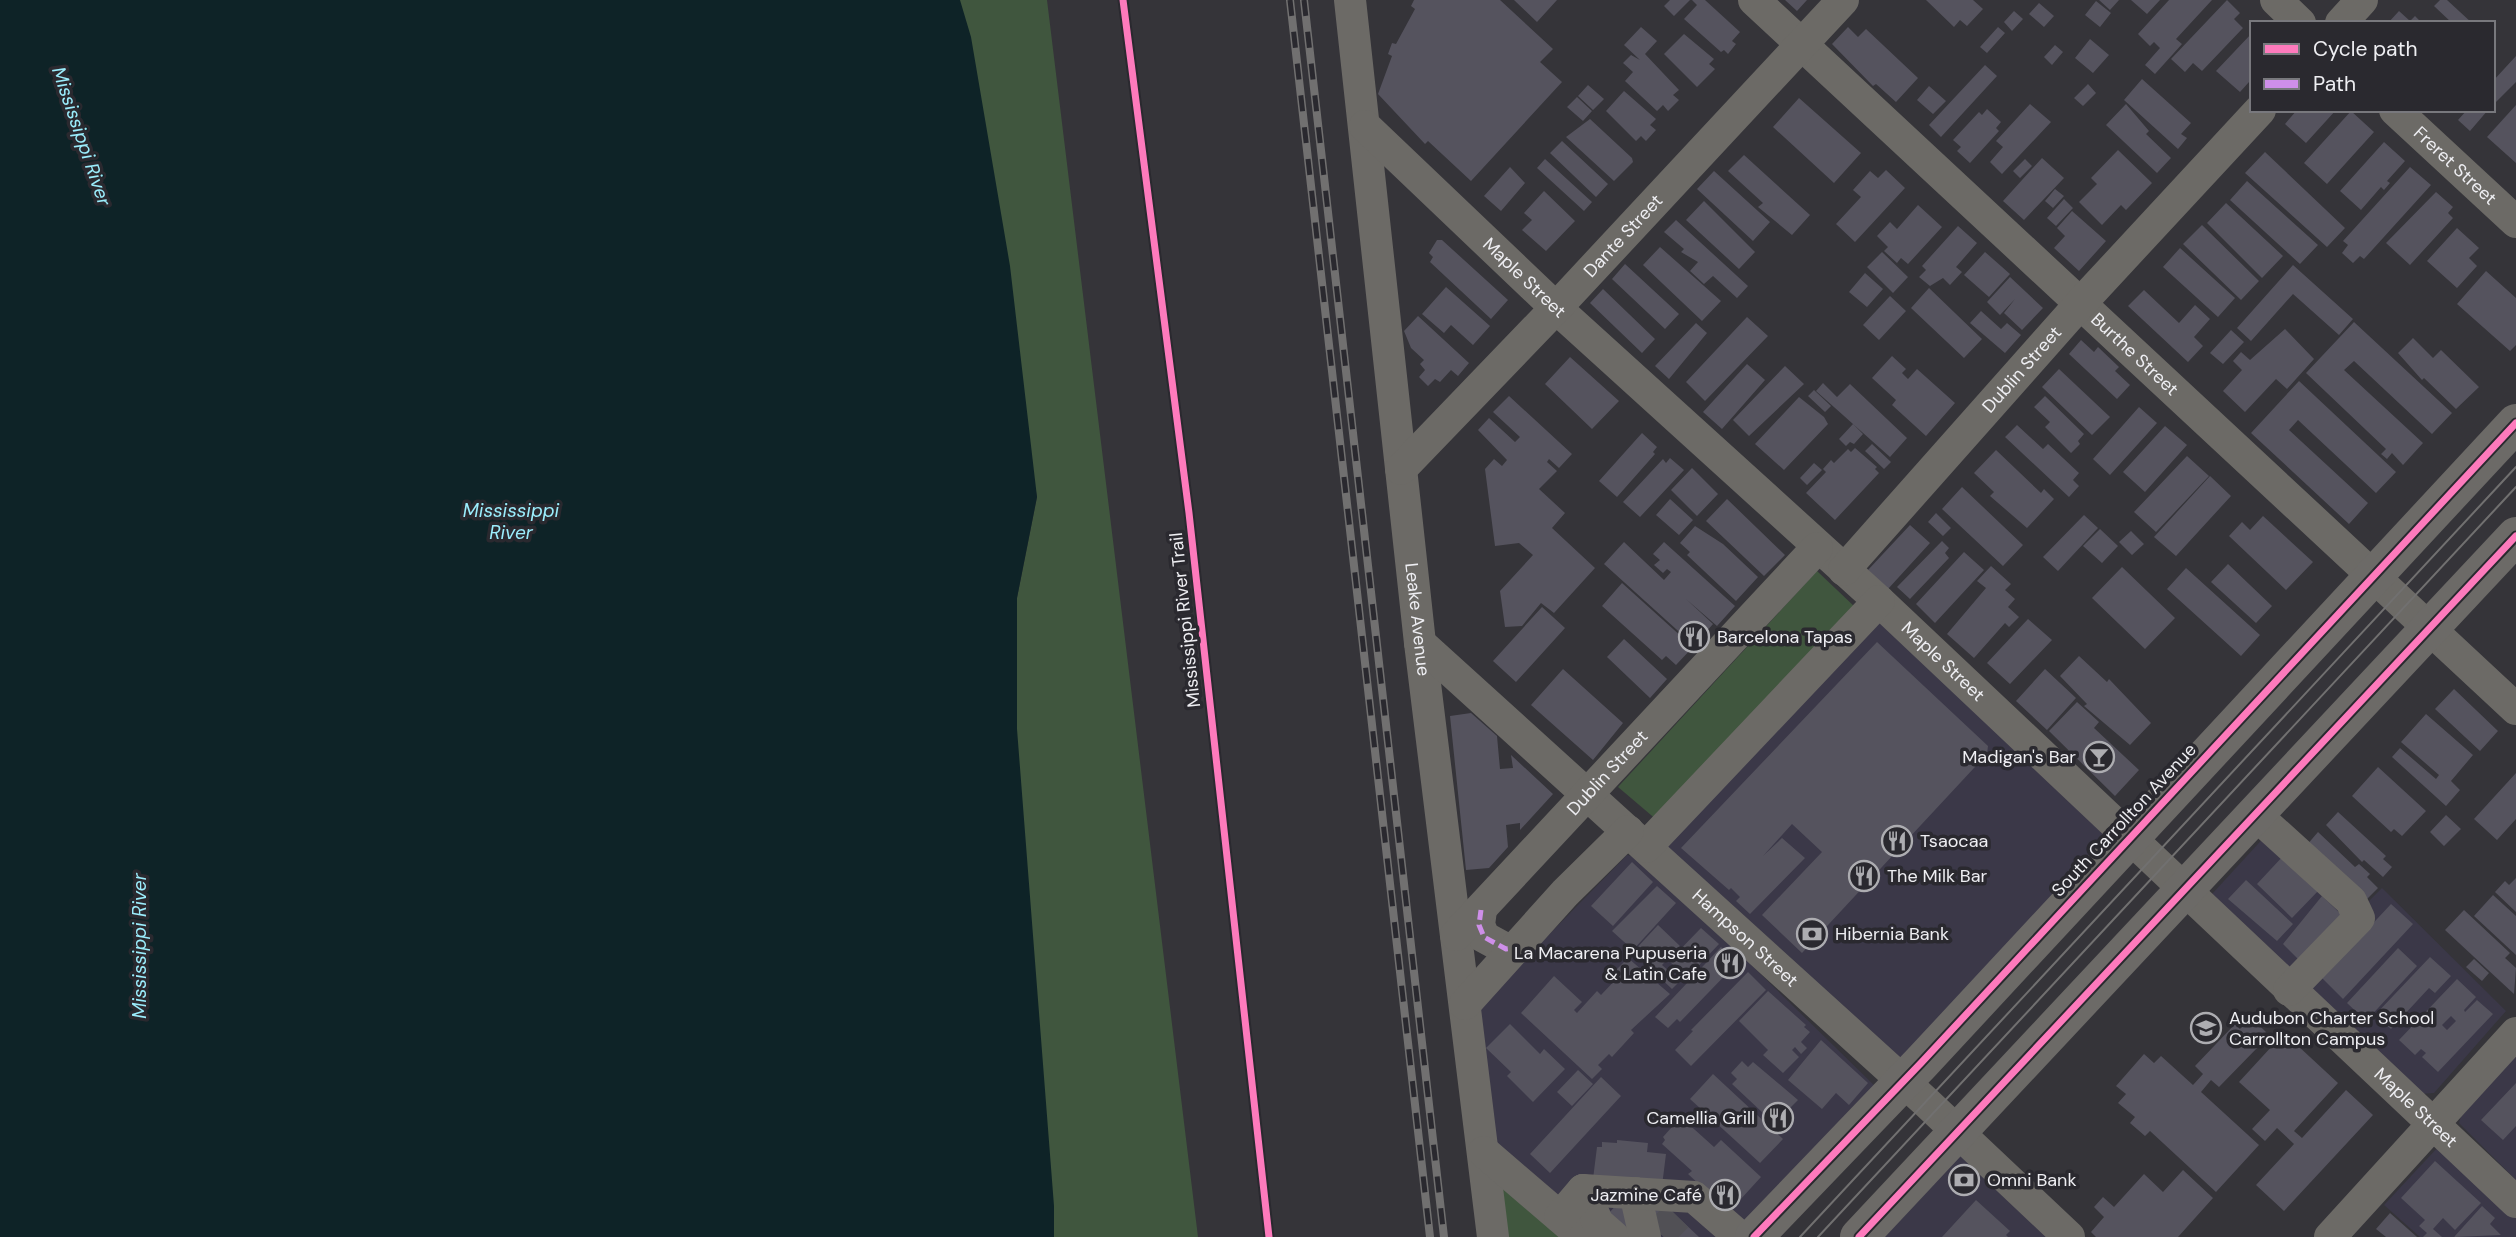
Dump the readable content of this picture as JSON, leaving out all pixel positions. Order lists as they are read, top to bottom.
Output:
{
  "streets": {
    "main road": ["South Carrollton Avenue"],
    "street": [
      "Freret Street",
      "Dante Street",
      "Maple Street",
      "Burthe Street",
      "Dublin Street",
      "Leake Avenue",
      "Hampson Street"
    ],
    "cycle path": ["Mississippi River Trail"]
  },
  "crossings": [
    ["Dante Street", "Maple Street"],
    ["Dante Street", "Burthe Street"],
    ["Dante Street", "Leake Avenue"],
    ["Maple Street", "Dublin Street"],
    ["Maple Street", "Leake Avenue"],
    ["Maple Street", "South Carrollton Avenue"],
    ["Burthe Street", "Dublin Street"],
    ["Burthe Street", "South Carrollton Avenue"],
    ["Dublin Street", "Leake Avenue"],
    ["Dublin Street", "Hampson Street"],
    ["Leake Avenue", "Hampson Street"],
    ["South Carrollton Avenue", "Hampson Street"]
  ],
  "water": ["Mississippi River"],
  "places": {
    "restaurant": [
      "Barcelona Tapas",
      "Tsaocaa",
      "The Milk Bar",
      "La Macarena Pupuseria & Latin Cafe",
      "Camellia Grill",
      "Jazmine Café"
    ],
    "bar": ["Madigan's Bar"],
    "bank": ["Hibernia Bank", "Omni Bank"],
    "school or university": ["Audubon Charter School Carrollton Campus"]
  },
  "legend": ["Cycle path", "Path"]
}
